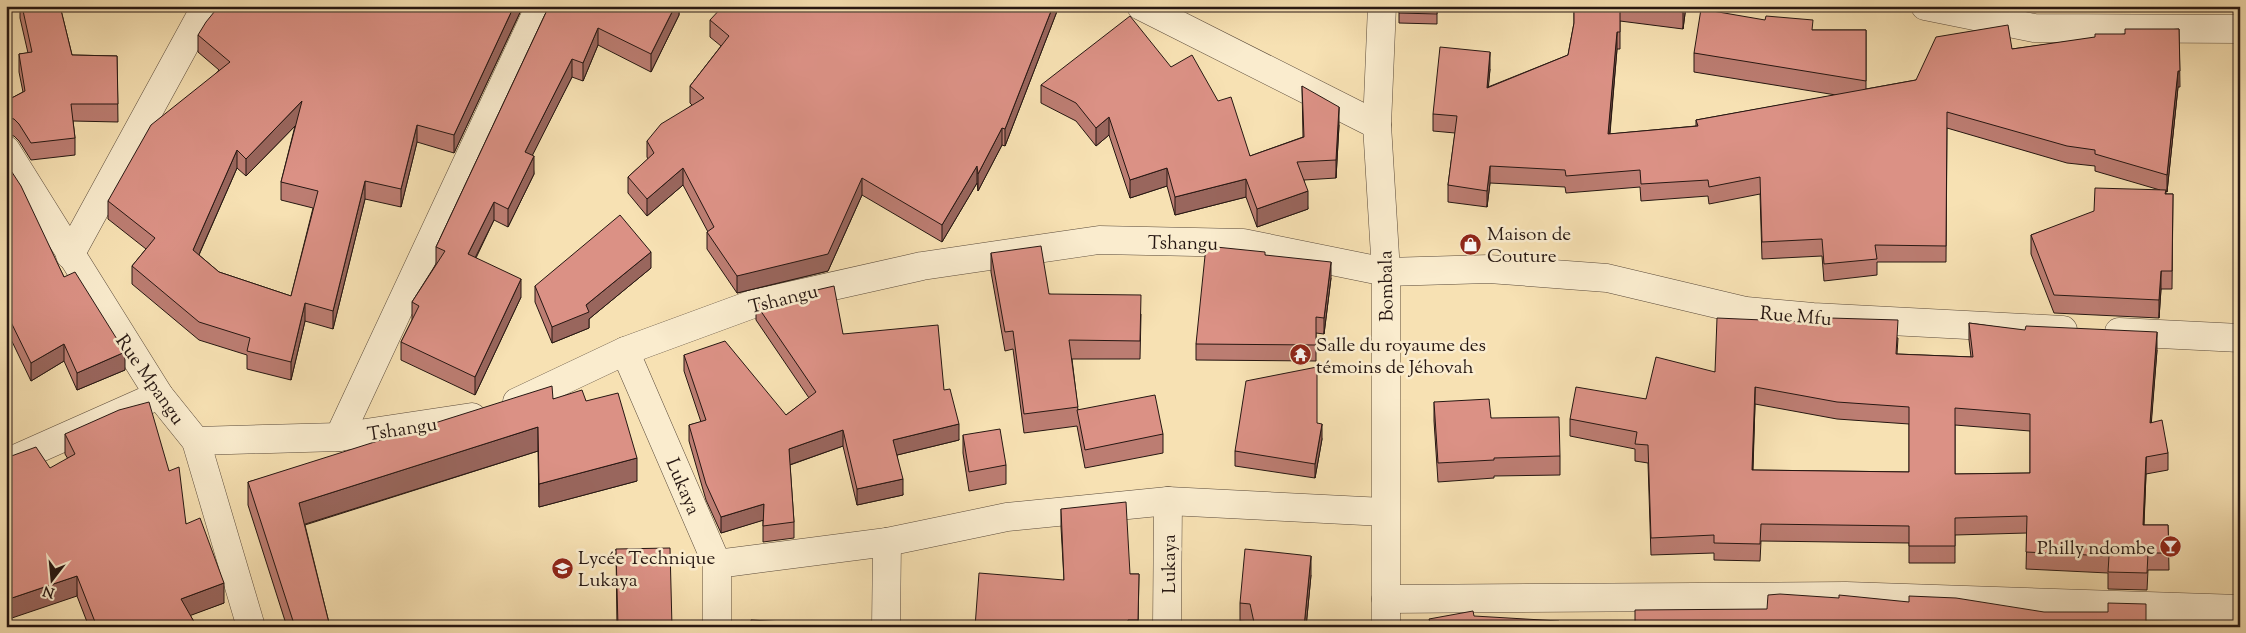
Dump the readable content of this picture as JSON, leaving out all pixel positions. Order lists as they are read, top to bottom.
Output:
{
  "streets": {
    "street": [
      "Tshangu",
      "Bombala",
      "Rue Mfu",
      "Rue Mpangu",
      "Lukaya"
    ]
  },
  "crossings": [
    ["Tshangu", "Bombala"],
    ["Tshangu", "Rue Mfu"],
    ["Tshangu", "Rue Mpangu"],
    ["Tshangu", "Lukaya"],
    ["Bombala", "Rue Mfu"]
  ],
  "places": {
    "shop": ["Maison de Couture"],
    "temple": ["Salle du royaume des témoins de Jéhovah"],
    "bar": ["Philly ndombe"],
    "school or university": ["Lycée Technique Lukaya"]
  },
  "north": "bottom"
}
